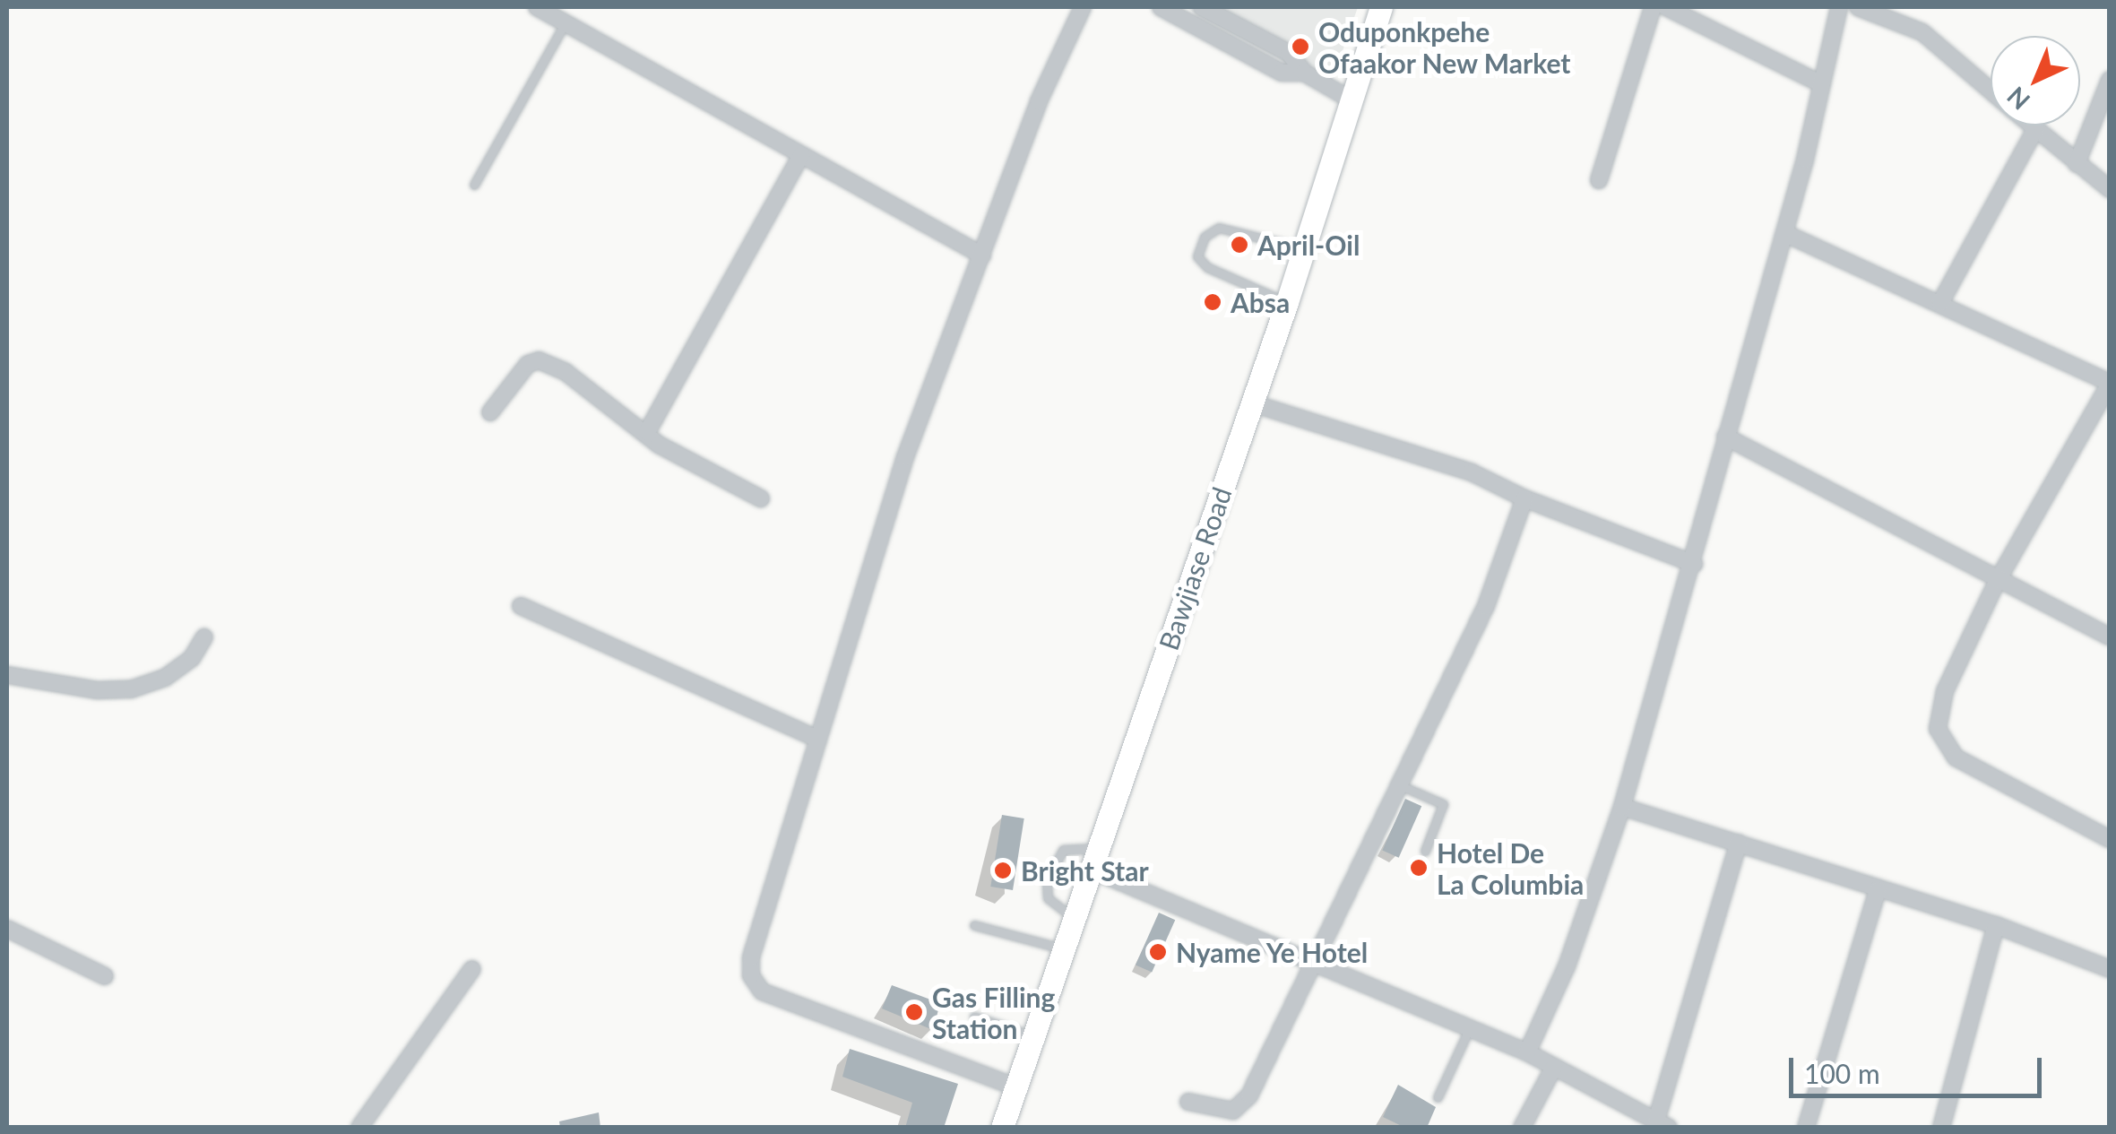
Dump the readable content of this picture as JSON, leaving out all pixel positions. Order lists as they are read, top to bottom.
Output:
{
  "streets": {
    "main road": ["Bawjiase Road"]
  },
  "places": [
    "Oduponkpehe Ofaakor New Market",
    "April-Oil",
    "Absa",
    "Hotel De La Columbia",
    "Bright Star",
    "Nyame Ye Hotel",
    "Gas Filling Station"
  ],
  "scale_bar": "100 m",
  "north": "bottom left"
}
